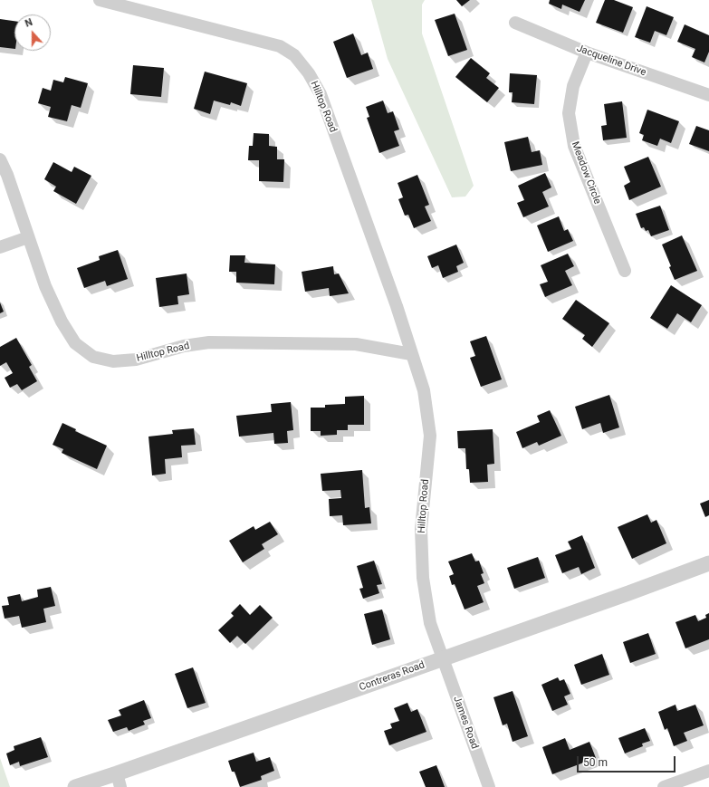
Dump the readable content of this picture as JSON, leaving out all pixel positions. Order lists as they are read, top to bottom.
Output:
{
  "streets": {
    "street": [
      "Jacqueline Drive",
      "Hilltop Road",
      "Meadow Circle",
      "Contreras Road",
      "James Road"
    ]
  },
  "crossings": [
    ["Jacqueline Drive", "Meadow Circle"],
    ["Hilltop Road", "Contreras Road"],
    ["Hilltop Road", "James Road"],
    ["Contreras Road", "James Road"]
  ],
  "scale_bar": "50 m",
  "north": "top"
}
